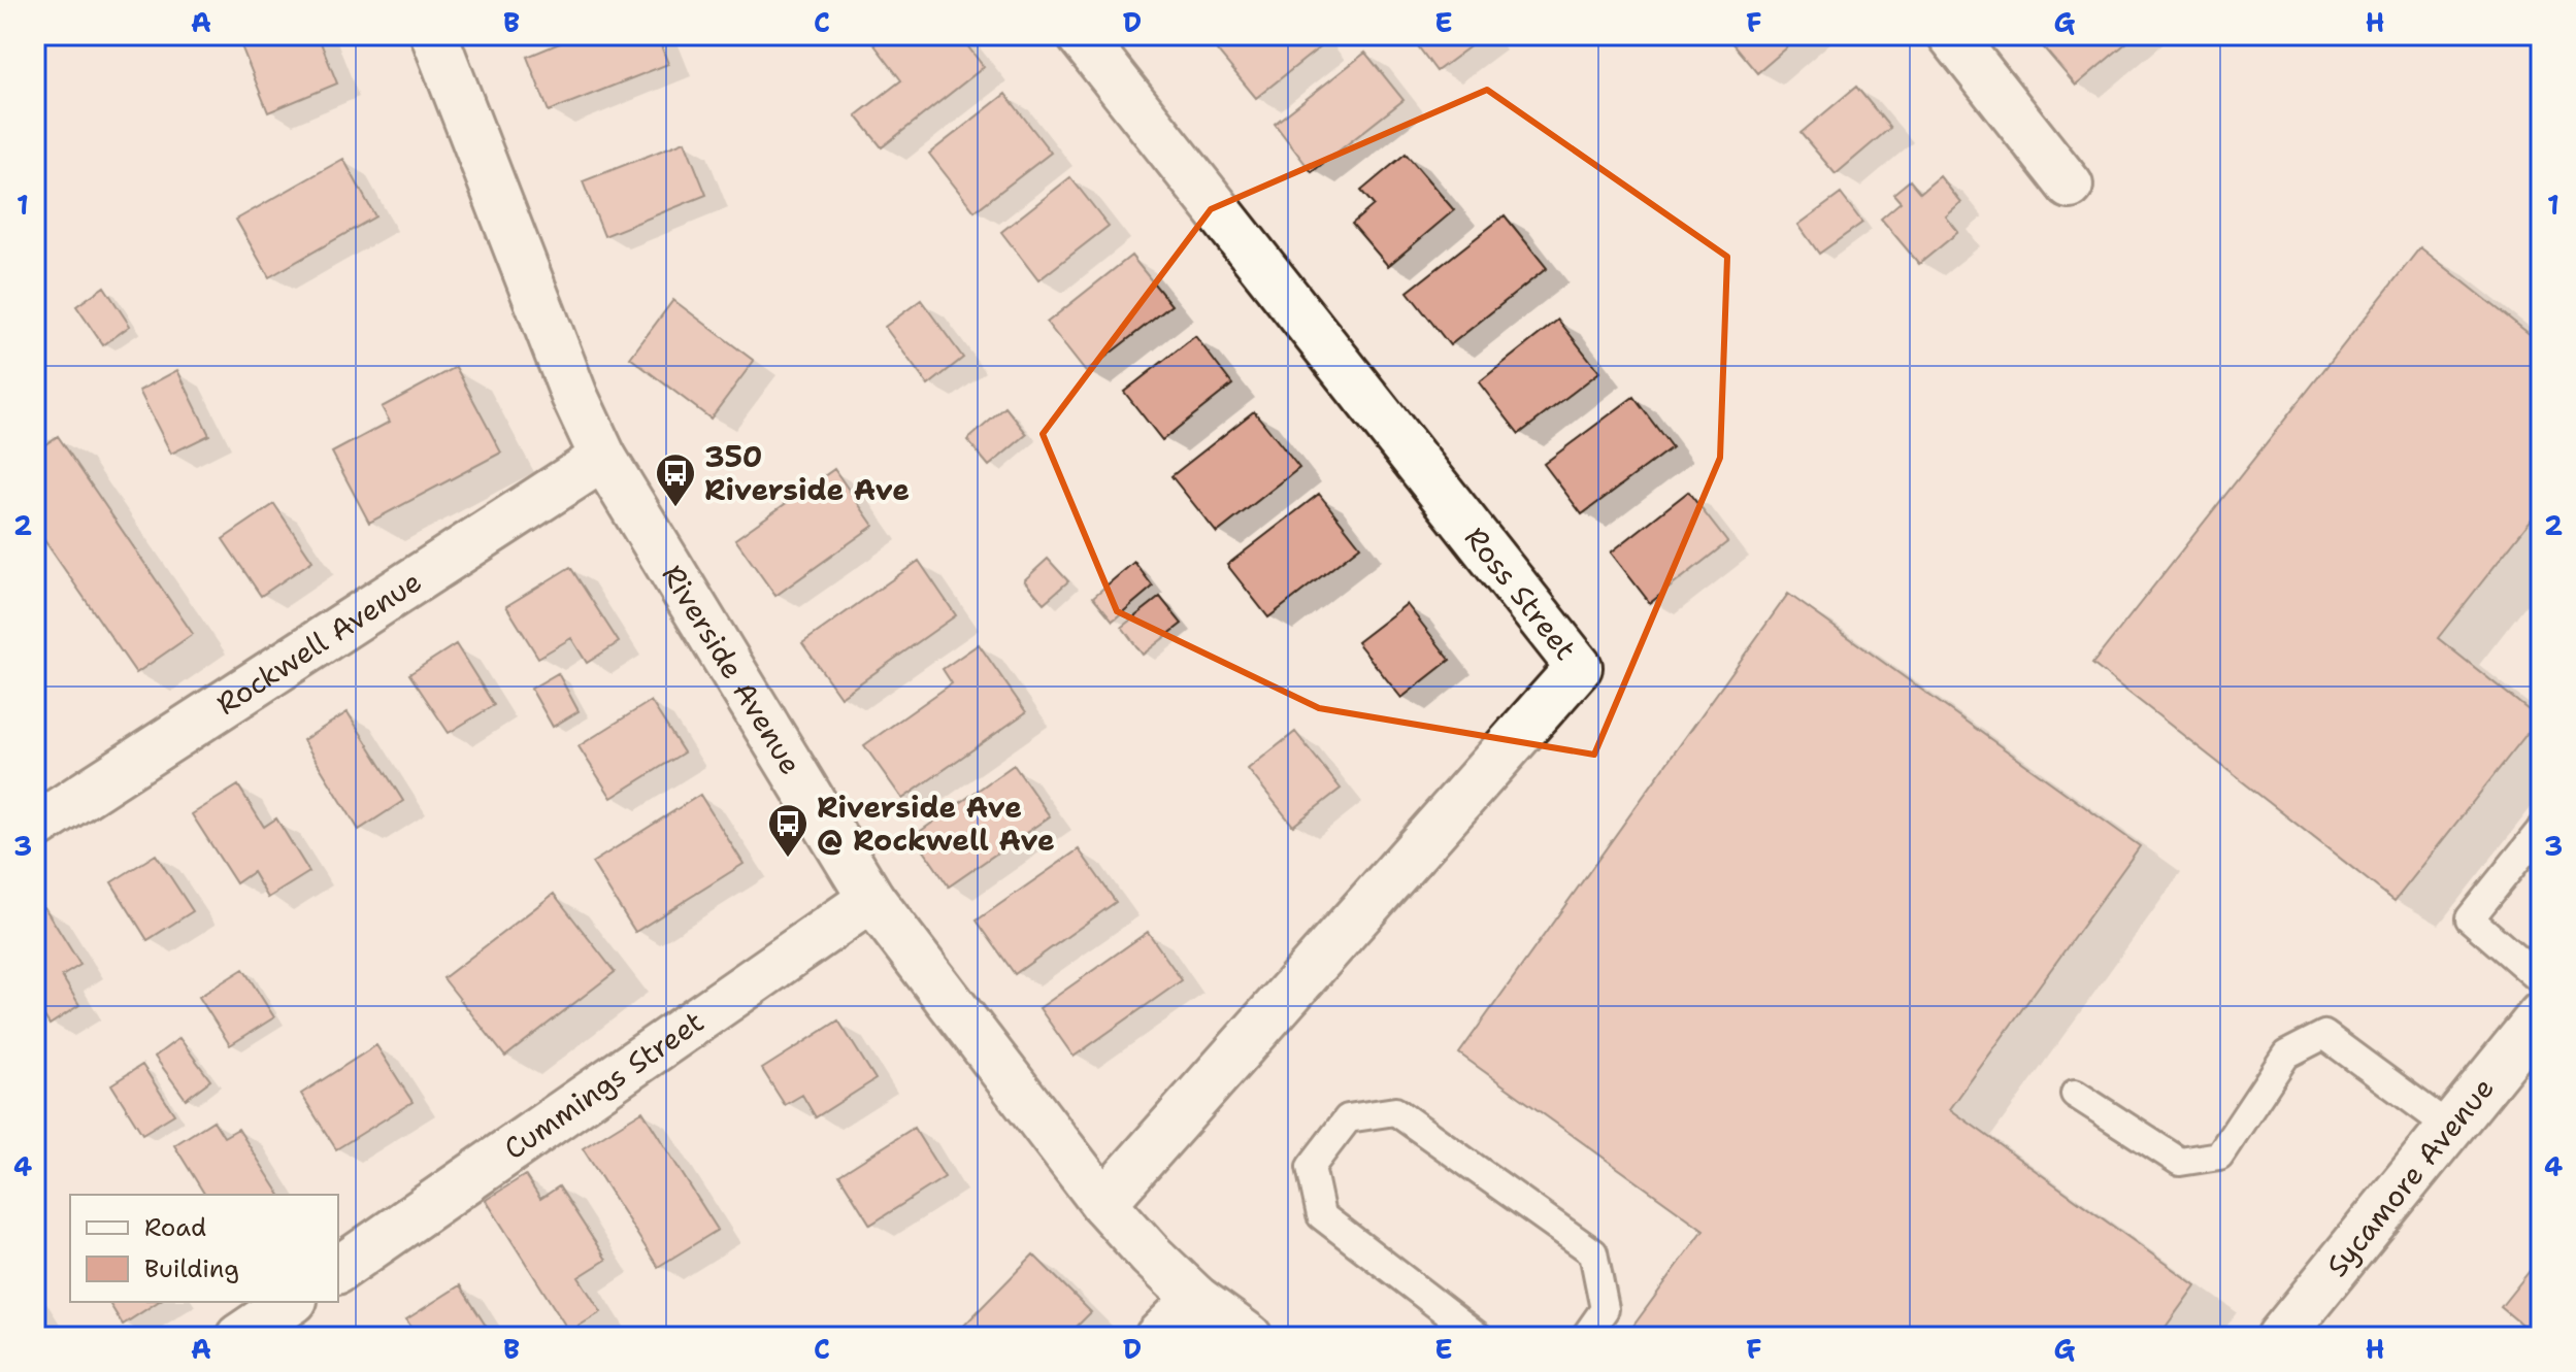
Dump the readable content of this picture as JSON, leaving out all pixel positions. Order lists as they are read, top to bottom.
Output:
{
  "streets": {
    "street": [
      "Ross Street",
      "Rockwell Avenue",
      "Riverside Avenue",
      "Cummings Street",
      "Sycamore Avenue"
    ]
  },
  "crossings": [
    ["Ross Street", "Riverside Avenue"],
    ["Rockwell Avenue", "Riverside Avenue"],
    ["Riverside Avenue", "Cummings Street"]
  ],
  "places": {
    "bus stop": ["350 Riverside Ave", "Riverside Ave @ Rockwell Ave"]
  },
  "legend": ["Road", "Building"],
  "grid": {
    "columns": [
      "A",
      "B",
      "C",
      "D",
      "E",
      "F",
      "G",
      "H"
    ],
    "rows": [
      "1",
      "2",
      "3",
      "4"
    ]
  }
}
